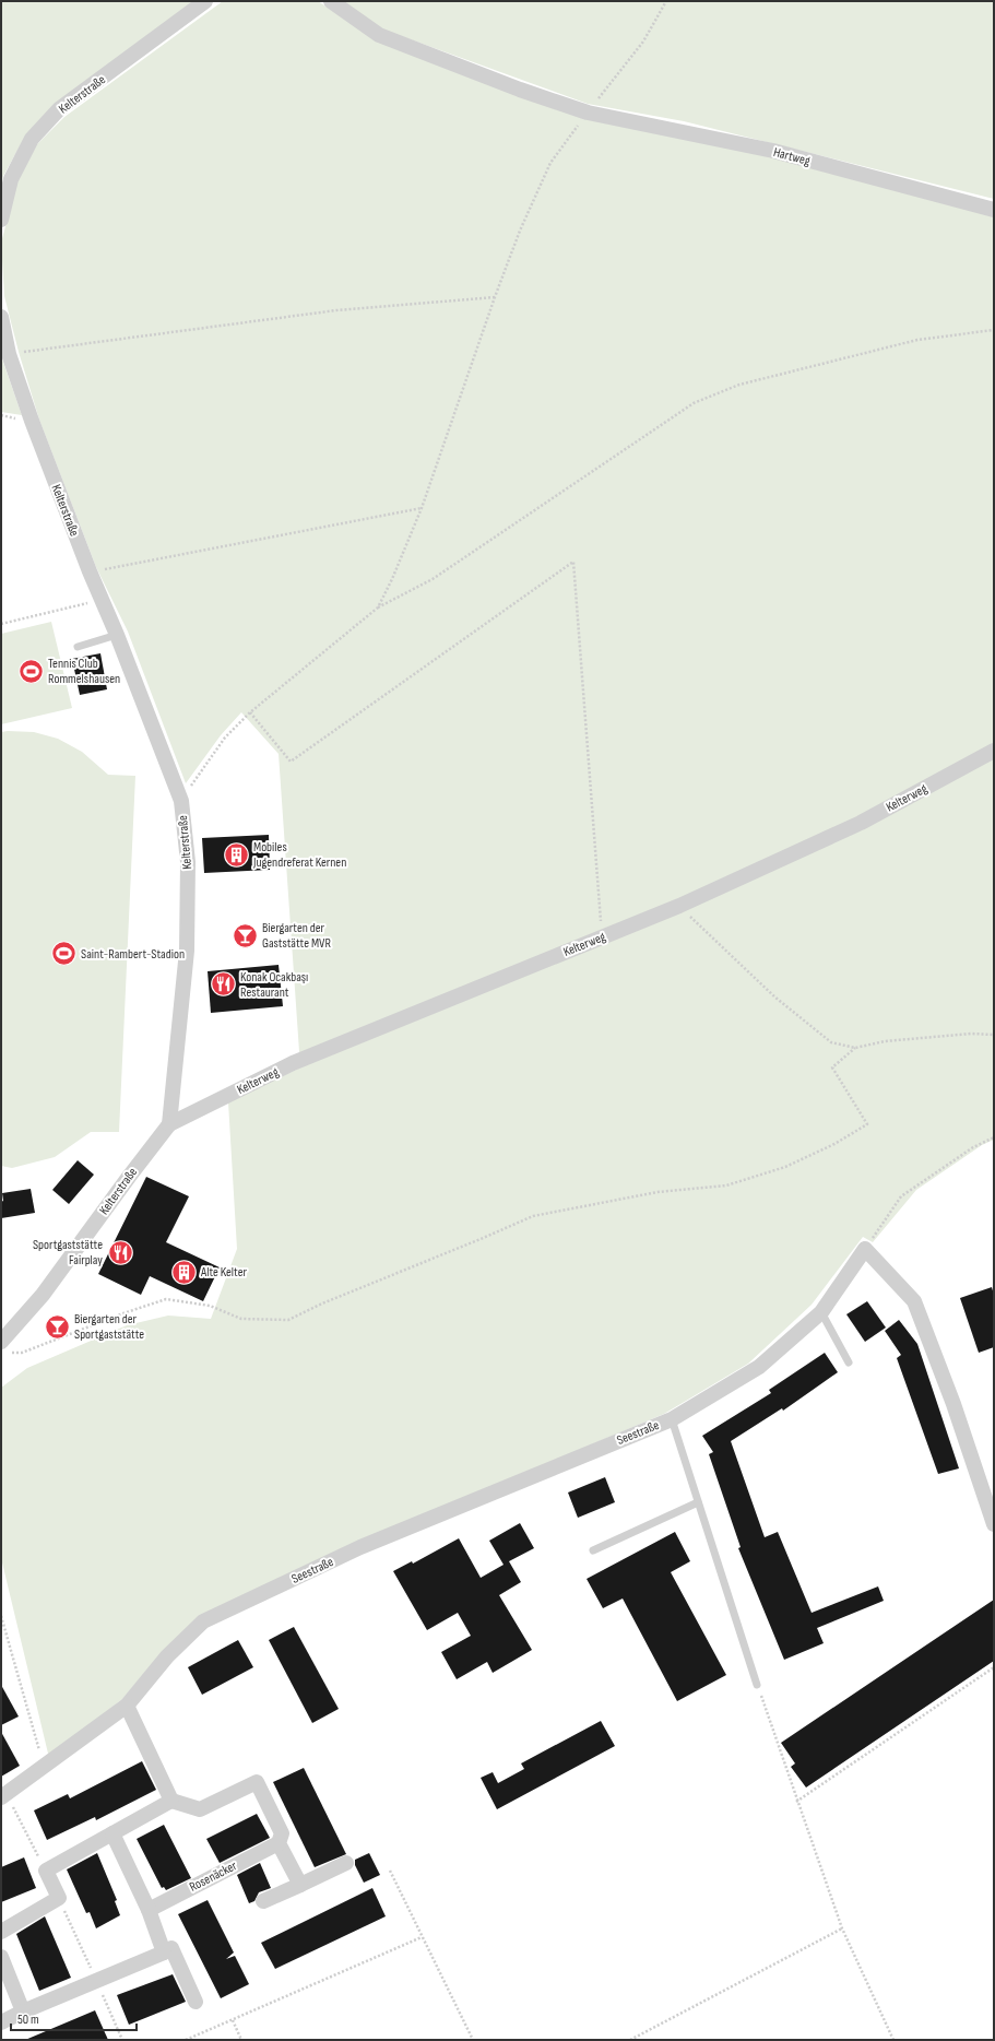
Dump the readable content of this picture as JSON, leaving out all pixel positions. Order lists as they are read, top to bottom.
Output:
{
  "streets": {
    "street": [
      "Kelterstraße",
      "Hartweg",
      "Kelterweg",
      "Seestraße",
      "Rosenäcker"
    ]
  },
  "crossings": [
    ["Kelterstraße", "Kelterweg"]
  ],
  "places": {
    "sports": ["Tennis Club Rommelshausen", "Saint-Rambert-Stadion"],
    "building": ["Mobiles Jugendreferat Kernen", "Alte Kelter"],
    "bar": ["Biergarten der Gaststätte MVR", "Biergarten der Sportgaststätte"],
    "restaurant": ["Konak Ocakbaşı Restaurant", "Sportgaststätte Fairplay"]
  },
  "scale_bar": "50 m"
}
